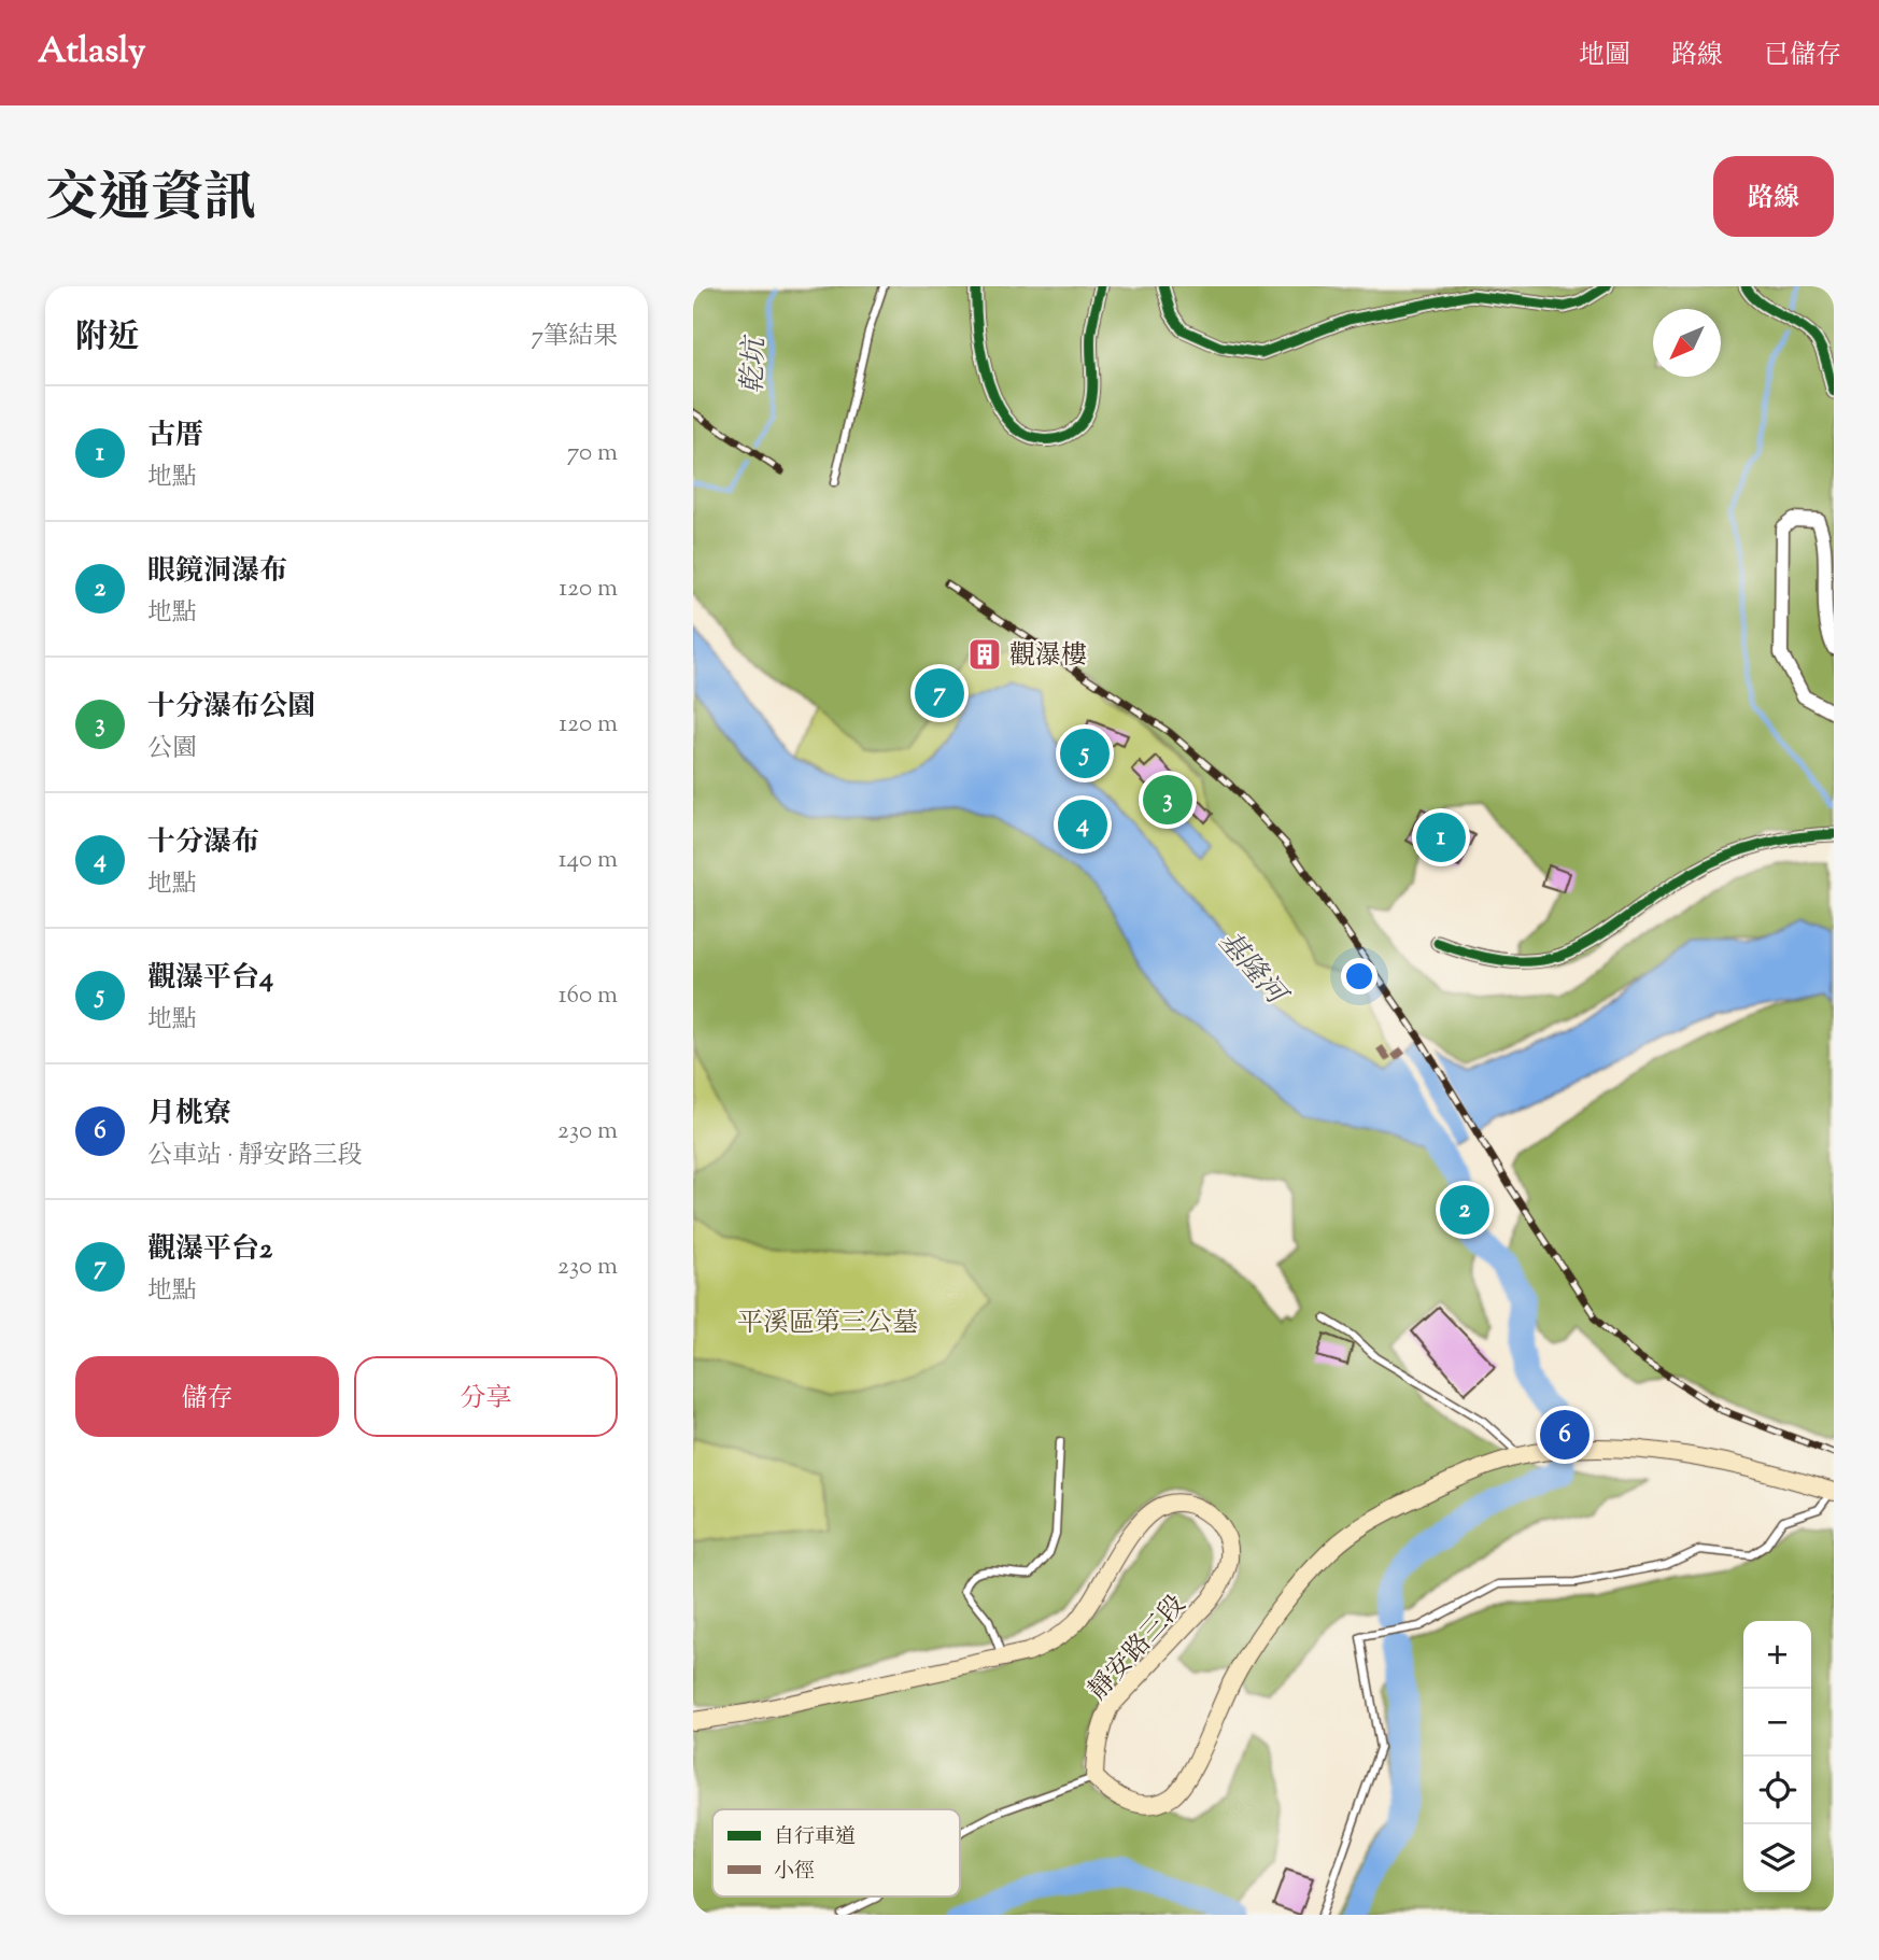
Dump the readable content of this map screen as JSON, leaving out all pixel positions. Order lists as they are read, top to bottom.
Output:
{
  "streets": {
    "main road": ["靜安路三段"]
  },
  "water": ["乾坑", "基隆河"],
  "parks": ["平溪區第三公墓"],
  "places": {
    "building": ["觀瀑樓"]
  },
  "legend": ["自行車道", "小徑"],
  "north": "bottom left",
  "page": {
    "header": "Atlasly",
    "nav": ["地圖", "路線", "已儲存"],
    "title": "交通資訊",
    "buttons": [
      "路線",
      ["儲存", "分享"]
    ],
    "heading": ["附近", "7筆結果"],
    "list": [
      {
        "mark": "1",
        "name": "古厝",
        "note": "地點",
        "value": "70 m"
      },
      {
        "mark": "2",
        "name": "眼鏡洞瀑布",
        "note": "地點",
        "value": "120 m"
      },
      {
        "mark": "3",
        "name": "十分瀑布公園",
        "note": "公園",
        "value": "120 m"
      },
      {
        "mark": "4",
        "name": "十分瀑布",
        "note": "地點",
        "value": "140 m"
      },
      {
        "mark": "5",
        "name": "觀瀑平台4",
        "note": "地點",
        "value": "160 m"
      },
      {
        "mark": "6",
        "name": "月桃寮",
        "note": "公車站 · 靜安路三段",
        "value": "230 m"
      },
      {
        "mark": "7",
        "name": "觀瀑平台2",
        "note": "地點",
        "value": "230 m"
      }
    ],
    "pins": [
      "7",
      "5",
      "3",
      "4",
      "1",
      "2",
      "6"
    ],
    "map_buttons": ["+", "−"]
  }
}
